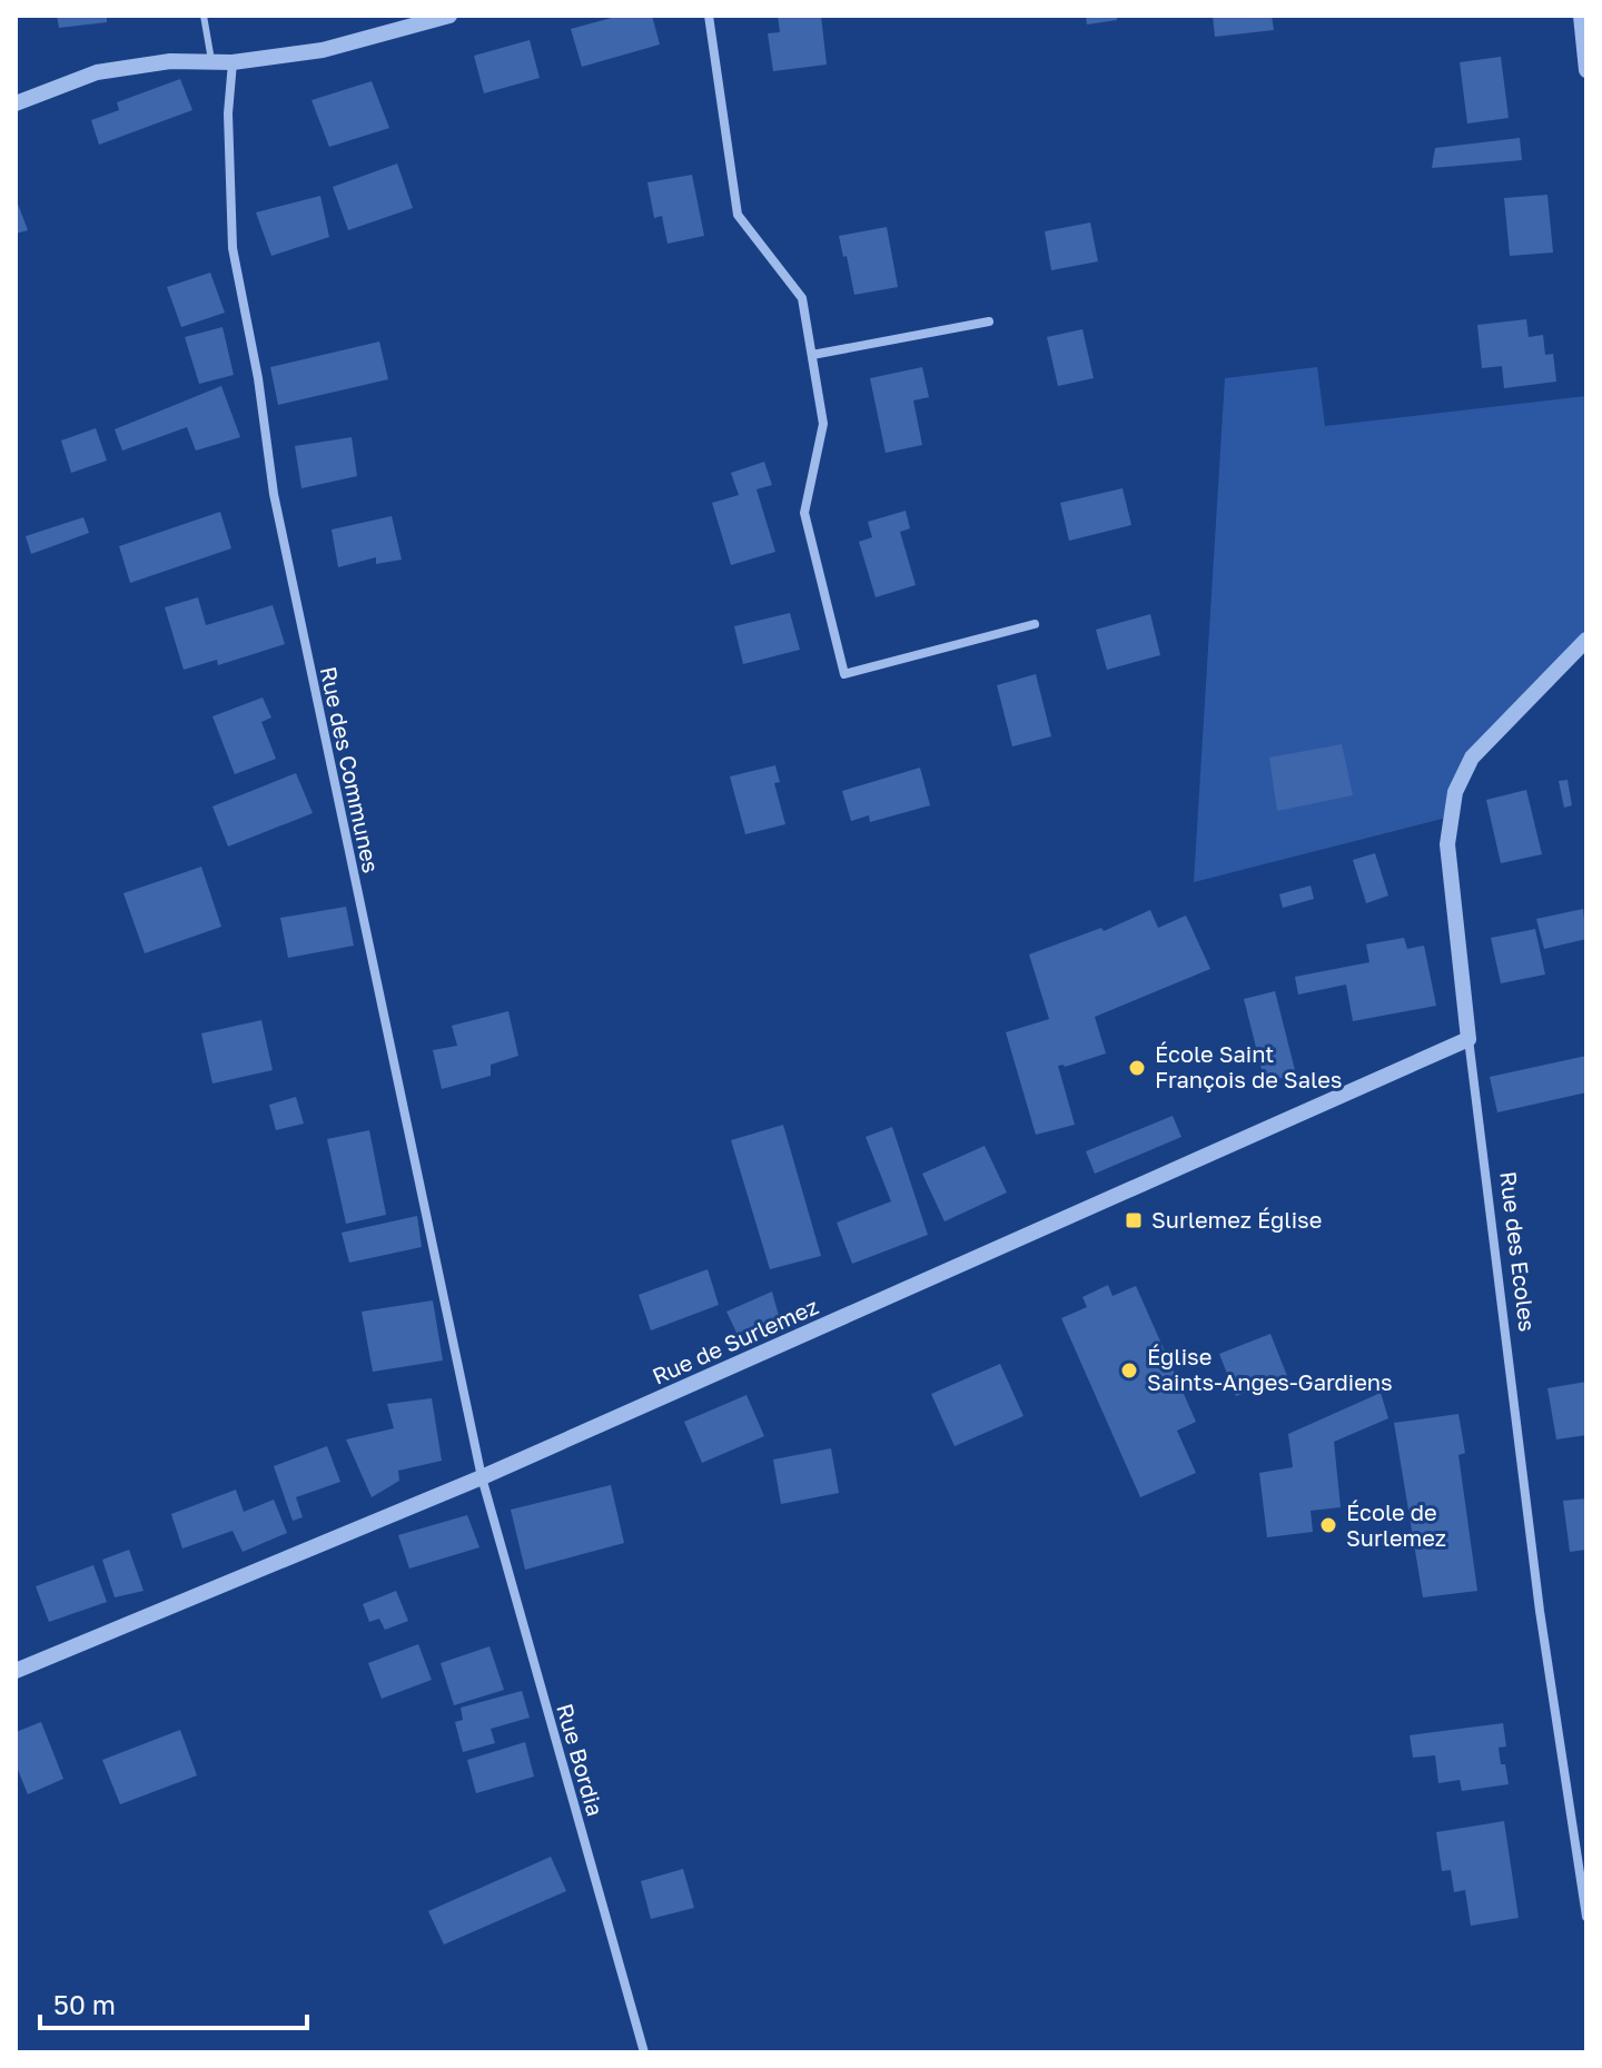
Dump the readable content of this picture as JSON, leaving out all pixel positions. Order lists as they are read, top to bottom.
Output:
{
  "streets": {
    "street": [
      "Rue des Communes",
      "Rue des Ecoles",
      "Rue de Surlemez",
      "Rue Bordia"
    ]
  },
  "crossings": [
    ["Rue des Communes", "Rue de Surlemez"],
    ["Rue des Communes", "Rue Bordia"],
    ["Rue des Ecoles", "Rue de Surlemez"],
    ["Rue de Surlemez", "Rue Bordia"]
  ],
  "places": {
    "other": ["École Saint François de Sales", "Église Saints-Anges-Gardiens", "École de Surlemez"],
    "transit": ["Surlemez Église"]
  },
  "scale_bar": "50 m"
}
